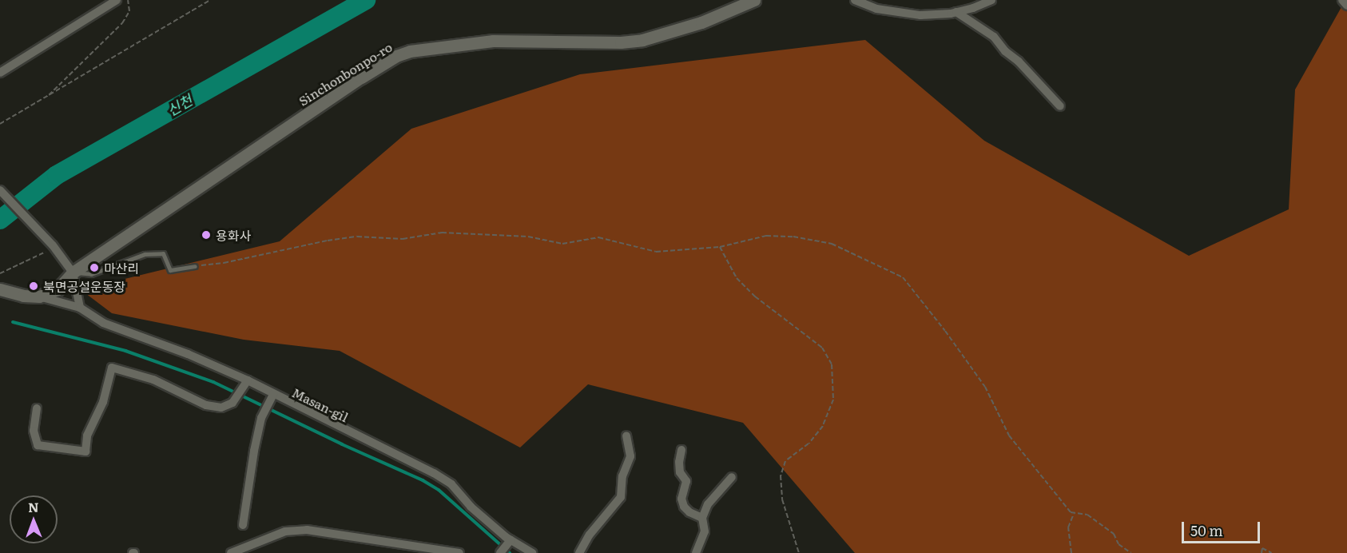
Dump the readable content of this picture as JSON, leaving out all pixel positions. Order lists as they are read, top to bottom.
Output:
{
  "streets": {
    "main road": ["Sinchonbonpo-ro"],
    "street": ["Masan-gil"]
  },
  "crossings": [
    ["Sinchonbonpo-ro", "Masan-gil"]
  ],
  "water": ["신천"],
  "places": ["용화사", "마산리", "북면공설운동장"],
  "scale_bar": "50 m",
  "north": "top"
}
